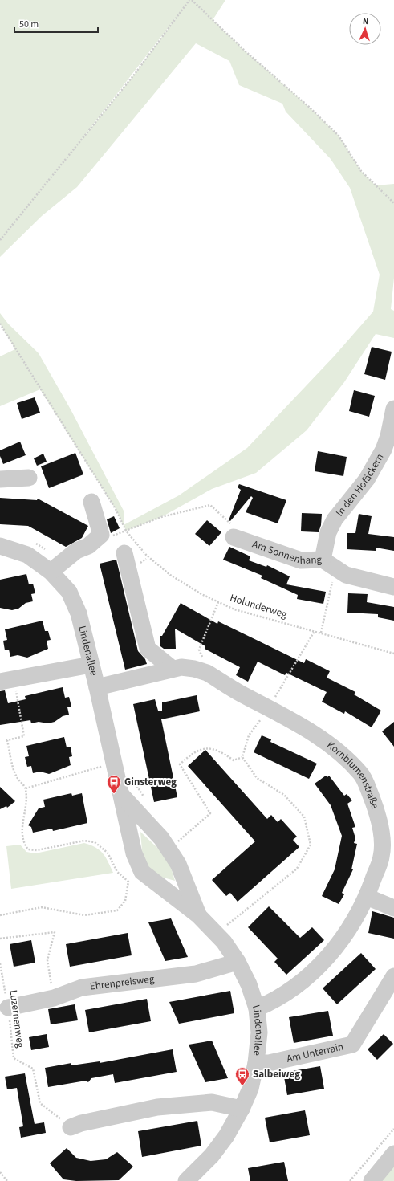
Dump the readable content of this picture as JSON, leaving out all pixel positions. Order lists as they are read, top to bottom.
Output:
{
  "streets": {
    "street": [
      "In den Hofäckern",
      "Am Sonnenhang",
      "Lindenallee",
      "Kornblumenstraße",
      "Ehrenpreisweg",
      "Am Unterrain"
    ],
    "path": ["Holunderweg", "Luzernenweg"]
  },
  "crossings": [
    ["In den Hofäckern", "Am Sonnenhang"],
    ["Lindenallee", "Kornblumenstraße"],
    ["Lindenallee", "Ehrenpreisweg"],
    ["Lindenallee", "Am Unterrain"],
    ["Ehrenpreisweg", "Luzernenweg"]
  ],
  "places": {
    "bus stop": ["Ginsterweg", "Salbeiweg"]
  },
  "scale_bar": "50 m",
  "north": "top"
}
